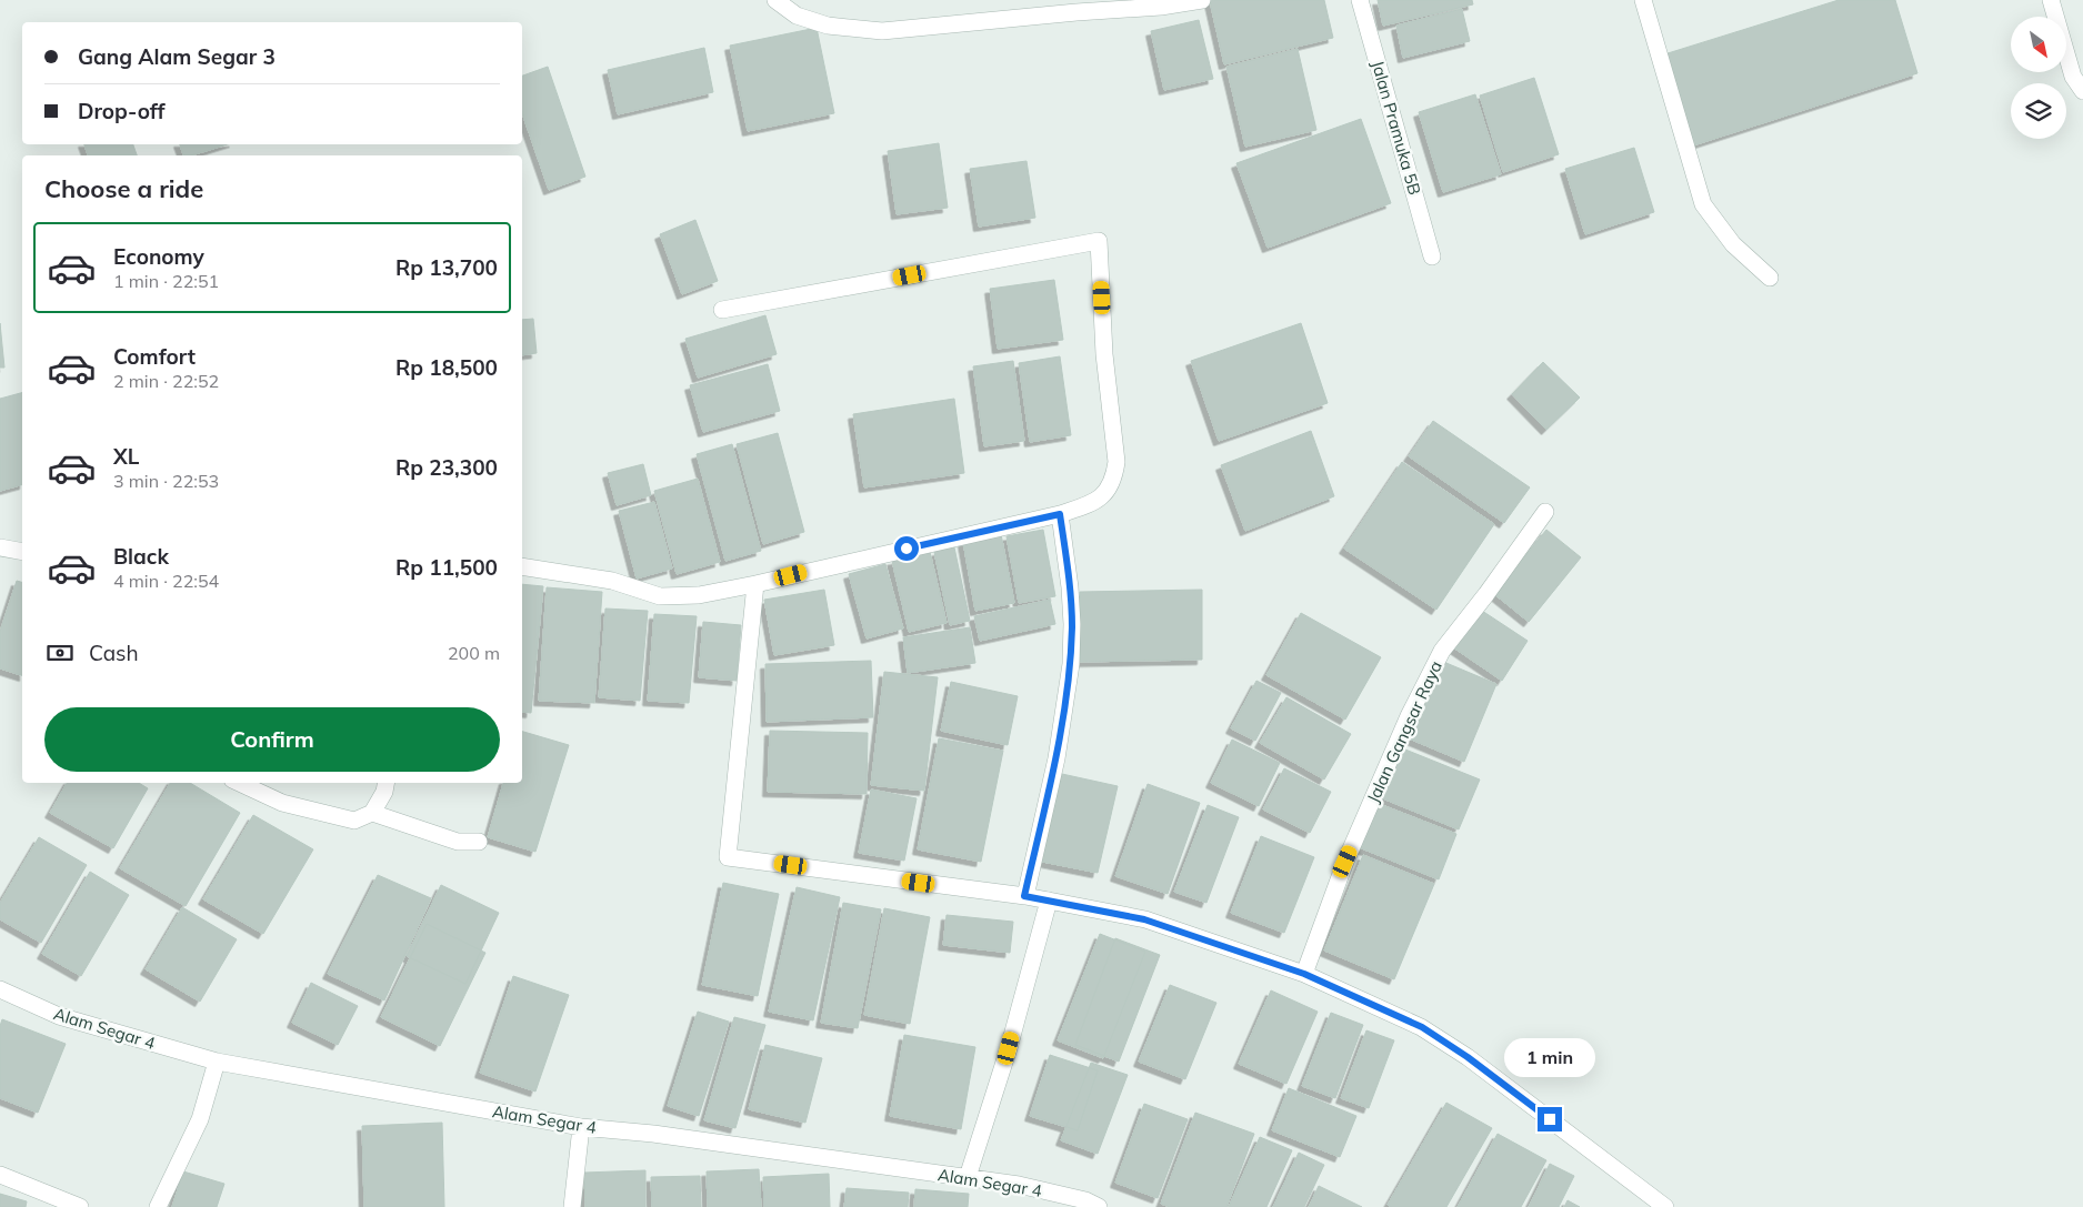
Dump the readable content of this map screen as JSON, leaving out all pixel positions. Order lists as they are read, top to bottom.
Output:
{
  "streets": {
    "street": ["Jalan Pramuka 5B", "Jalan Gangsar Raya", "Alam Segar 4"]
  },
  "north": "bottom right",
  "page": {
    "banner": ["Gang Alam Segar 3", "Drop-off"],
    "heading": "Choose a ride",
    "list": [
      {
        "name": "Economy",
        "note": "1 min · 22:51",
        "value": "Rp 13,700"
      },
      {
        "name": "Comfort",
        "note": "2 min · 22:52",
        "value": "Rp 18,500"
      },
      {
        "name": "XL",
        "note": "3 min · 22:53",
        "value": "Rp 23,300"
      },
      {
        "name": "Black",
        "note": "4 min · 22:54",
        "value": "Rp 11,500"
      }
    ],
    "pay": ["Cash", "200 m"],
    "buttons": "Confirm",
    "bubble": "1 min"
  }
}
